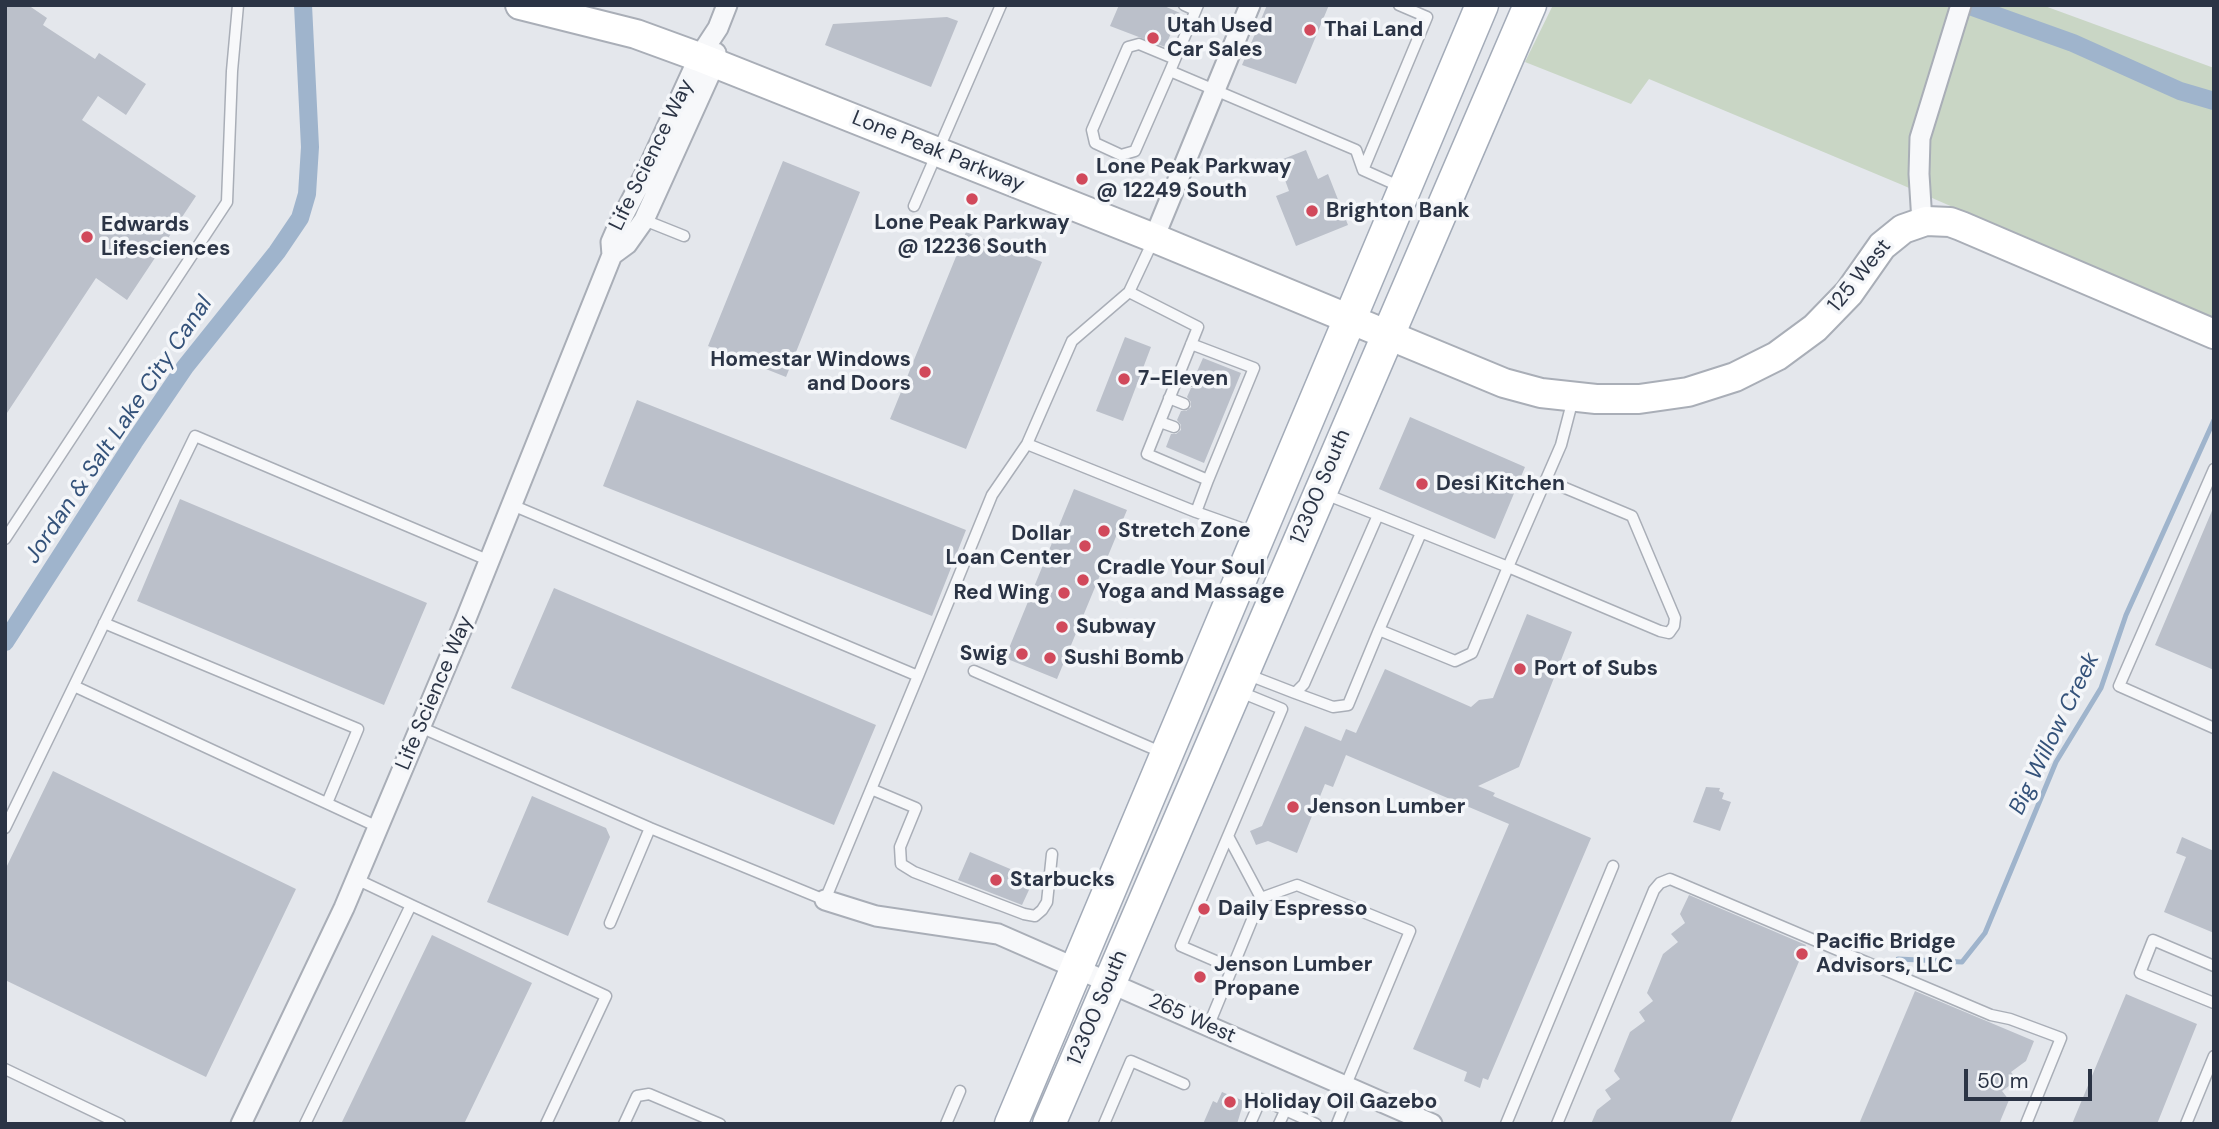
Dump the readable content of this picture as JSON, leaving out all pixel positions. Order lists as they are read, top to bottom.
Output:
{
  "streets": {
    "main road": ["Lone Peak Parkway", "125 West", "12300 South"],
    "street": ["Life Science Way", "265 West"]
  },
  "crossings": [
    ["Lone Peak Parkway", "Life Science Way"],
    ["Lone Peak Parkway", "125 West"],
    ["Lone Peak Parkway", "12300 South"],
    ["125 West", "12300 South"],
    ["12300 South", "265 West"]
  ],
  "water": ["Jordan & Salt Lake City Canal", "Big Willow Creek"],
  "places": [
    "Thai Land",
    "Utah Used Car Sales",
    "Lone Peak Parkway @ 12249 South",
    "Lone Peak Parkway @ 12236 South",
    "Brighton Bank",
    "Edwards Lifesciences",
    "Homestar Windows and Doors",
    "7-Eleven",
    "Desi Kitchen",
    "Stretch Zone",
    "Dollar Loan Center",
    "Cradle Your Soul Yoga and Massage",
    "Red Wing",
    "Subway",
    "Swig",
    "Sushi Bomb",
    "Port of Subs",
    "Jenson Lumber",
    "Starbucks",
    "Daily Espresso",
    "Pacific Bridge Advisors, LLC",
    "Jenson Lumber Propane",
    "Holiday Oil Gazebo"
  ],
  "scale_bar": "50 m"
}
